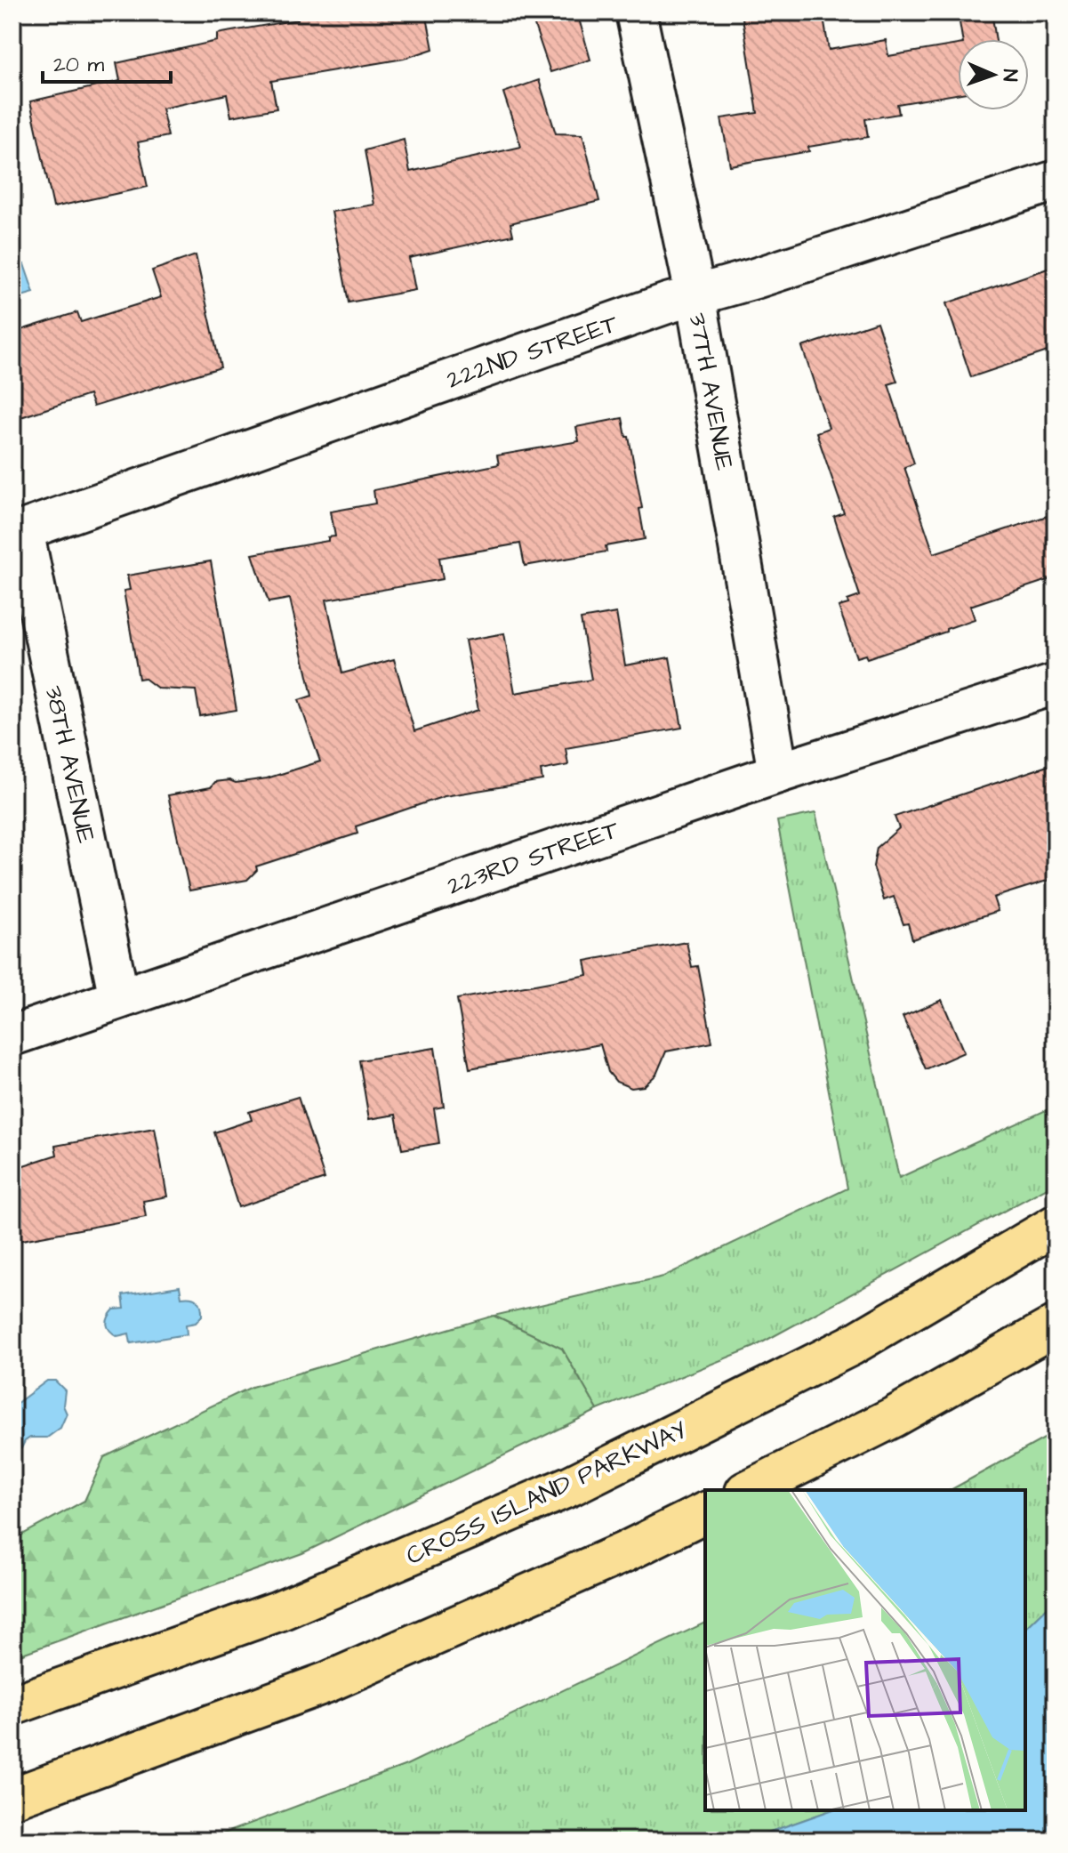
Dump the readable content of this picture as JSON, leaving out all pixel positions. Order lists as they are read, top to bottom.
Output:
{
  "streets": {
    "highway": ["CROSS ISLAND PARKWAY"],
    "street": [
      "222ND STREET",
      "37TH AVENUE",
      "38TH AVENUE",
      "223RD STREET"
    ]
  },
  "crossings": [
    ["222ND STREET", "37TH AVENUE"],
    ["222ND STREET", "38TH AVENUE"],
    ["37TH AVENUE", "223RD STREET"],
    ["38TH AVENUE", "223RD STREET"]
  ],
  "scale_bar": "20 m",
  "north": "right"
}
